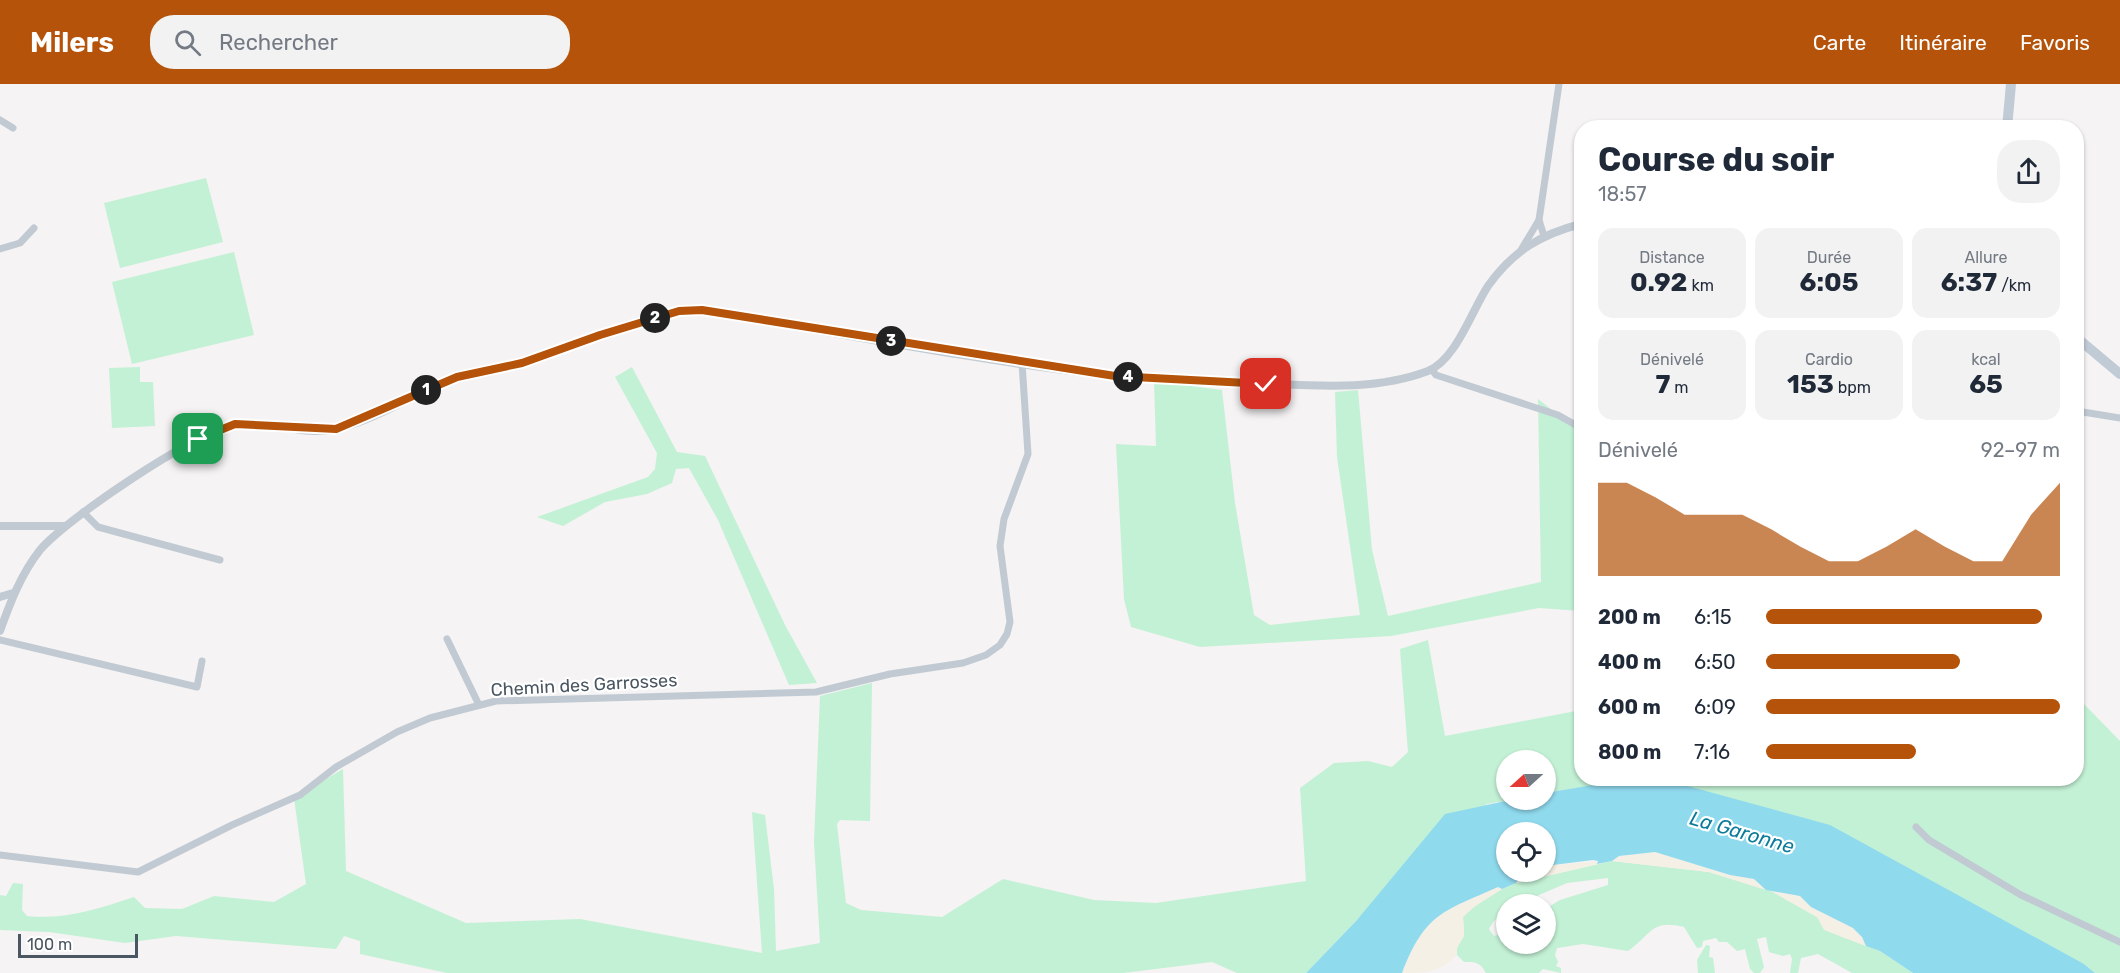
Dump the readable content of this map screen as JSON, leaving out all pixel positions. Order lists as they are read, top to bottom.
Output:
{
  "streets": {
    "street": ["Chemin des Garrosses"]
  },
  "water": ["La Garonne"],
  "scale_bar": "100 m",
  "north": "left",
  "page": {
    "header": "Milers",
    "search": "Rechercher",
    "nav": ["Carte", "Itinéraire", "Favoris"],
    "heading": ["Course du soir", "18:57"],
    "stats": [
      ["Distance", "0.92 km"],
      ["Durée", "6:05"],
      ["Allure", "6:37 /km"],
      ["Dénivelé", "7 m"],
      ["Cardio", "153 bpm"],
      ["kcal", "65"]
    ],
    "pins": [
      "2",
      "3",
      "4",
      "1"
    ],
    "chart": ["Dénivelé", "92–97 m"],
    "list": [
      {
        "name": "200 m",
        "note": "6:15"
      },
      {
        "name": "400 m",
        "note": "6:50"
      },
      {
        "name": "600 m",
        "note": "6:09"
      },
      {
        "name": "800 m",
        "note": "7:16"
      }
    ],
    "scale": "100 m"
  }
}
